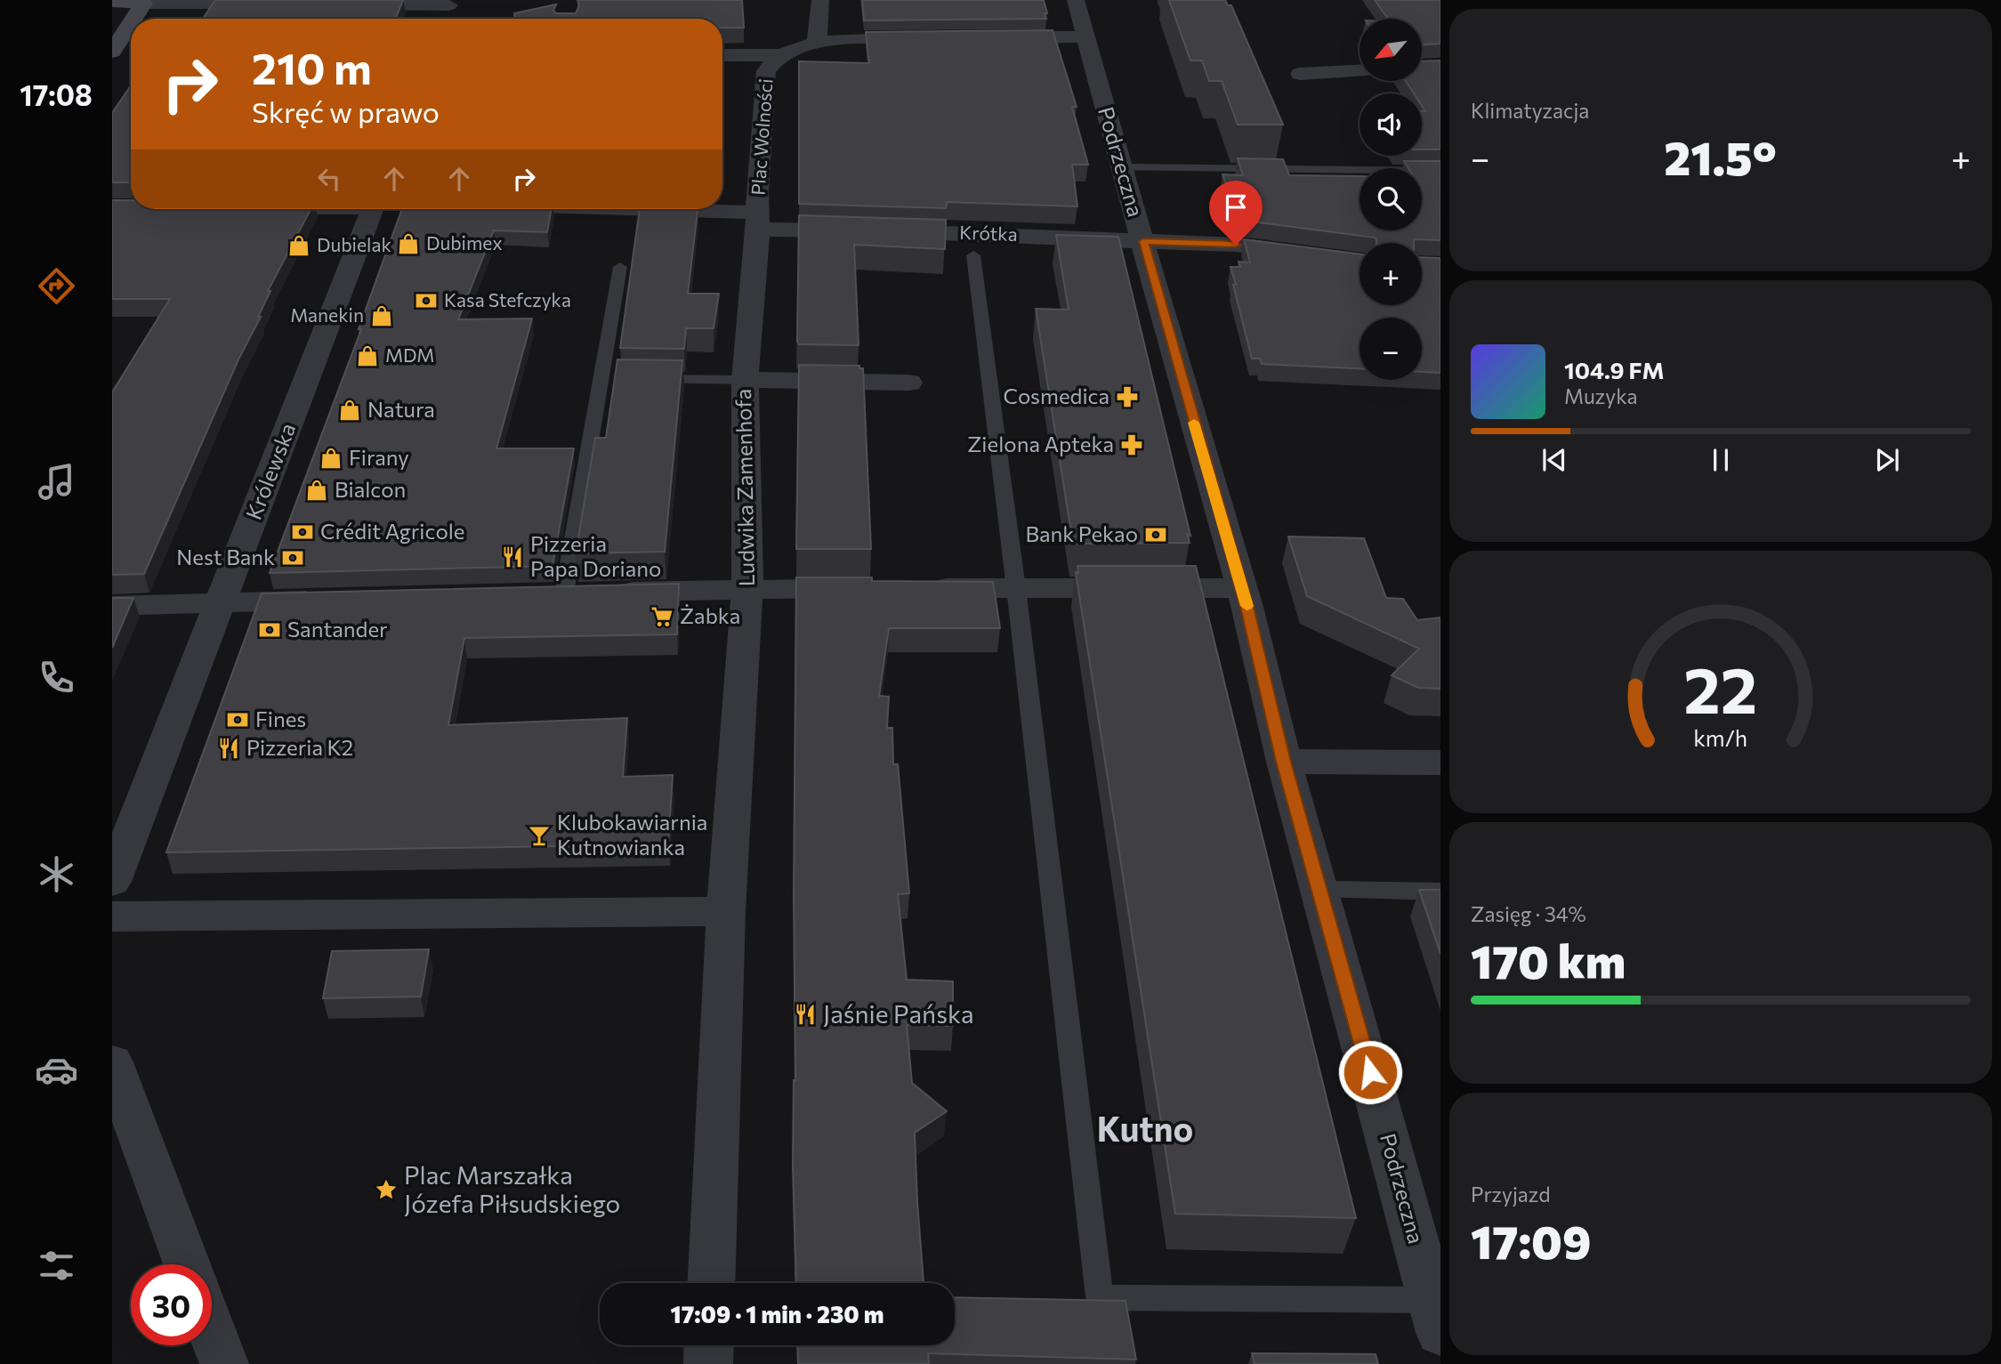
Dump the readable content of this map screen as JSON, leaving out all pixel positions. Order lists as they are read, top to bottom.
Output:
{
  "streets": {
    "street": [
      "Plac Wolności",
      "Podrzeczna",
      "Krótka",
      "Królewska",
      "Ludwika Zamenhofa"
    ]
  },
  "crossings": [
    ["Plac Wolności", "Krótka"],
    ["Plac Wolności", "Ludwika Zamenhofa"],
    ["Podrzeczna", "Krótka"],
    ["Krótka", "Ludwika Zamenhofa"]
  ],
  "districts": ["Kutno"],
  "places": {
    "shop": [
      "Dubimex",
      "Dubielak",
      "Manekin",
      "MDM",
      "Natura",
      "Firany",
      "Bialcon"
    ],
    "bank": [
      "Kasa Stefczyka",
      "Crédit Agricole",
      "Bank Pekao",
      "Nest Bank",
      "Santander",
      "Fines"
    ],
    "pharmacy": ["Cosmedica", "Zielona Apteka"],
    "restaurant": ["Pizzeria Papa Doriano", "Pizzeria K2", "Jaśnie Pańska"],
    "supermarket": ["Żabka"],
    "bar": ["Klubokawiarnia Kutnowianka"],
    "place": ["Plac Marszałka Józefa Piłsudskiego"]
  },
  "north": "bottom left",
  "page": {
    "tabs": "17:08",
    "tile": [
      "Klimatyzacja",
      ["Zasięg · 34%", "170 km"],
      ["Przyjazd", "17:09"]
    ],
    "map_buttons": ["+", "−"],
    "turn": ["210 m", "Skręć w prawo"],
    "heat": ["−", "21.5°", "+"],
    "song": ["104.9 FM", "Muzyka"],
    "limit": "30",
    "trip": "17:09 · 1 min · 230 m",
    "gauge": ["22", "km/h"]
  }
}
